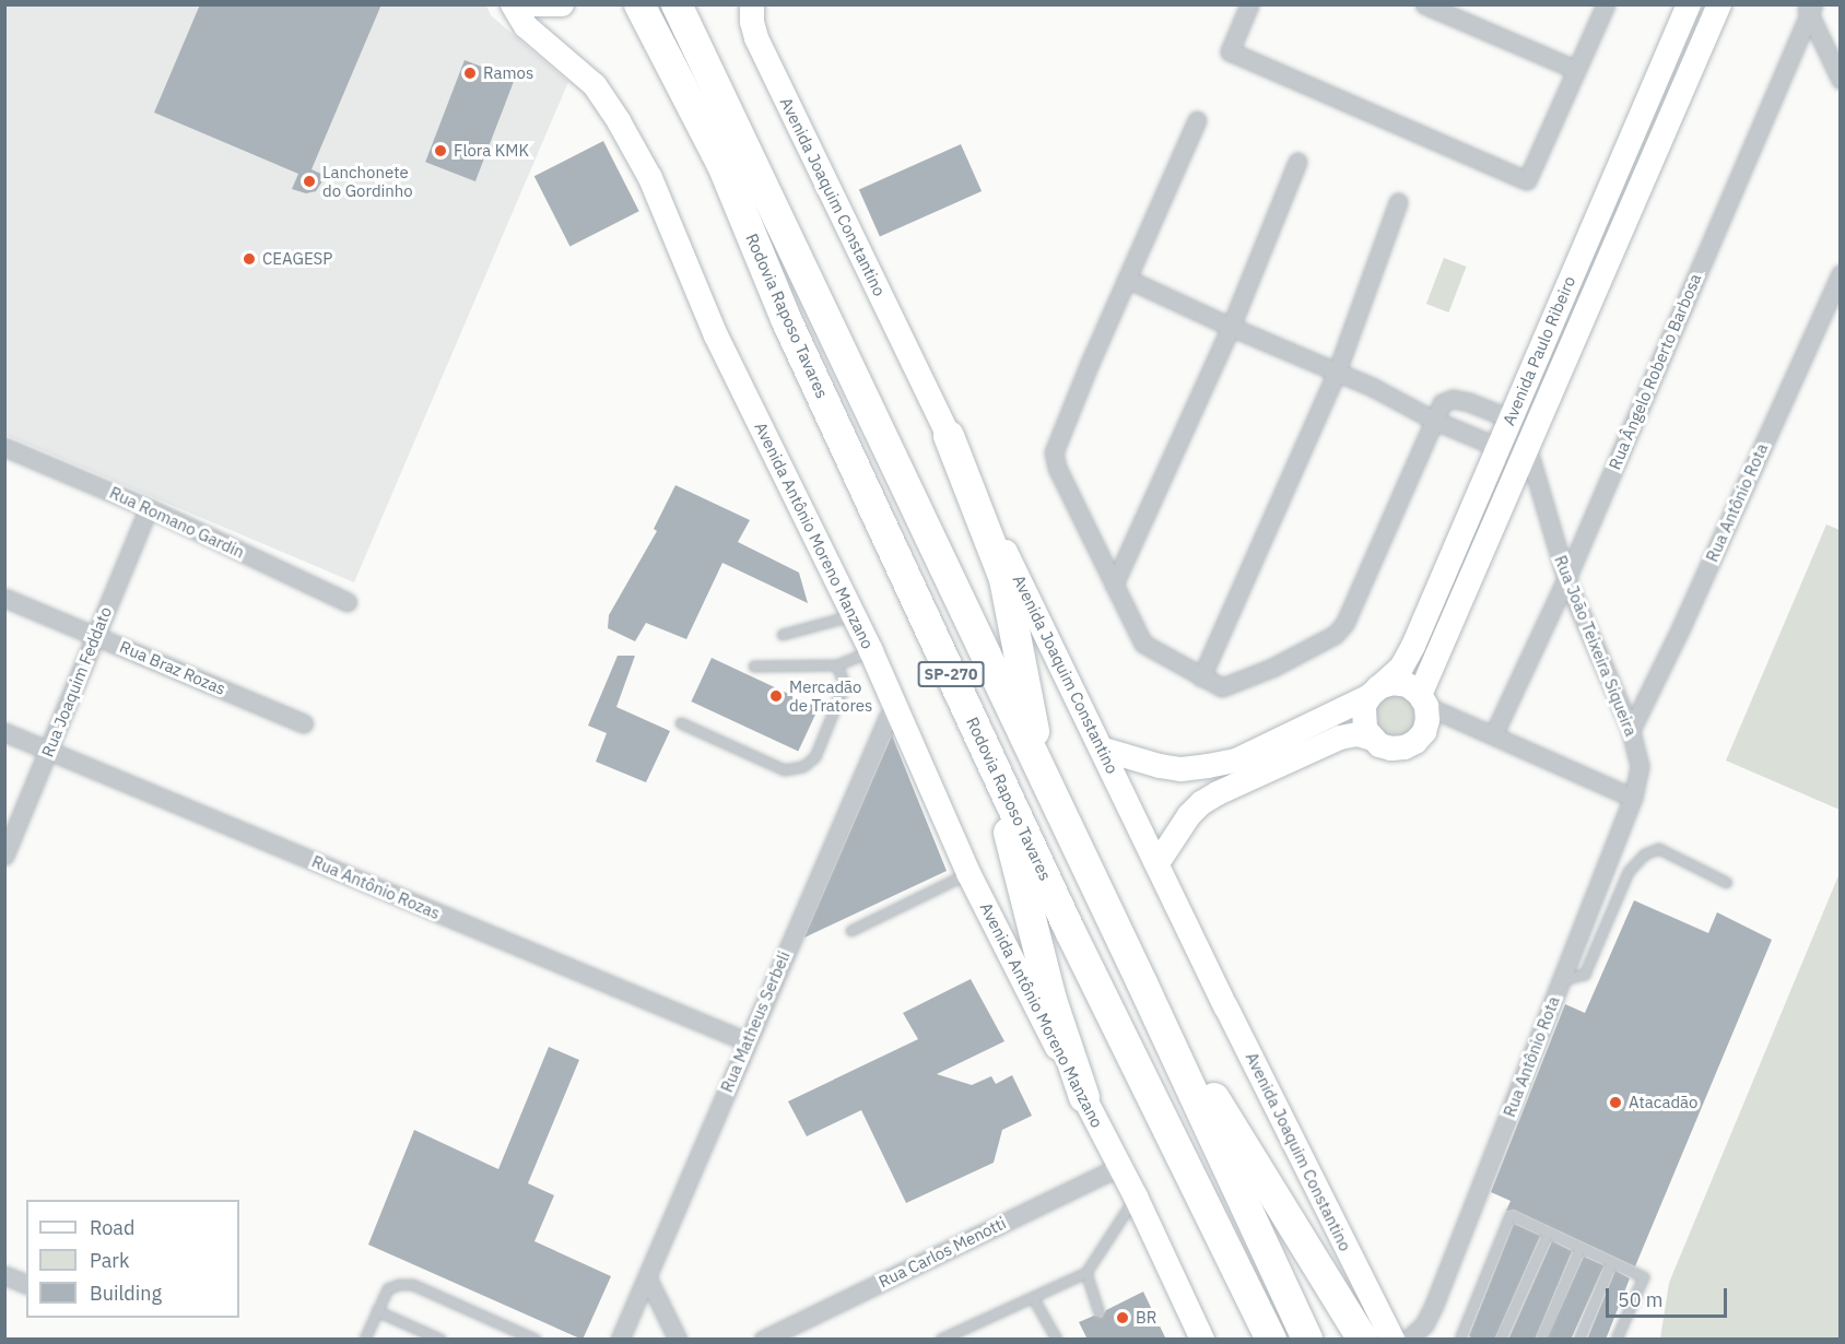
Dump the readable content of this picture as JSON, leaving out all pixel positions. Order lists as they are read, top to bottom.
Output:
{
  "streets": {
    "highway": ["Rodovia Raposo Tavares", "SP-270"],
    "street": [
      "Avenida Joaquim Constantino",
      "Avenida Paulo Ribeiro",
      "Rua Ângelo Roberto Barbosa",
      "Rua Antônio Rota",
      "Rua Romano Gardin",
      "Avenida Antônio Moreno Manzano",
      "Rua João Teixeira Siqueira",
      "Rua Braz Rozas",
      "Rua Joaquim Feddato",
      "Rua Antônio Rozas",
      "Rua Matheus Serbeli",
      "Rua Carlos Menotti"
    ]
  },
  "crossings": [
    ["Avenida Joaquim Constantino", "Avenida Paulo Ribeiro"],
    ["Rua Ângelo Roberto Barbosa", "Rua João Teixeira Siqueira"],
    ["Rua Antônio Rota", "Rua João Teixeira Siqueira"],
    ["Rua Romano Gardin", "Rua Joaquim Feddato"],
    ["Avenida Antônio Moreno Manzano", "Rua Matheus Serbeli"],
    ["Avenida Antônio Moreno Manzano", "Rua Carlos Menotti"],
    ["Rua Braz Rozas", "Rua Joaquim Feddato"],
    ["Rua Joaquim Feddato", "Rua Antônio Rozas"],
    ["Rua Antônio Rozas", "Rua Matheus Serbeli"]
  ],
  "places": [
    "Ramos",
    "Flora KMK",
    "Lanchonete do Gordinho",
    "CEAGESP",
    "Mercadão de Tratores",
    "Atacadão",
    "BR"
  ],
  "legend": ["Road", "Park", "Building"],
  "scale_bar": "50 m"
}
